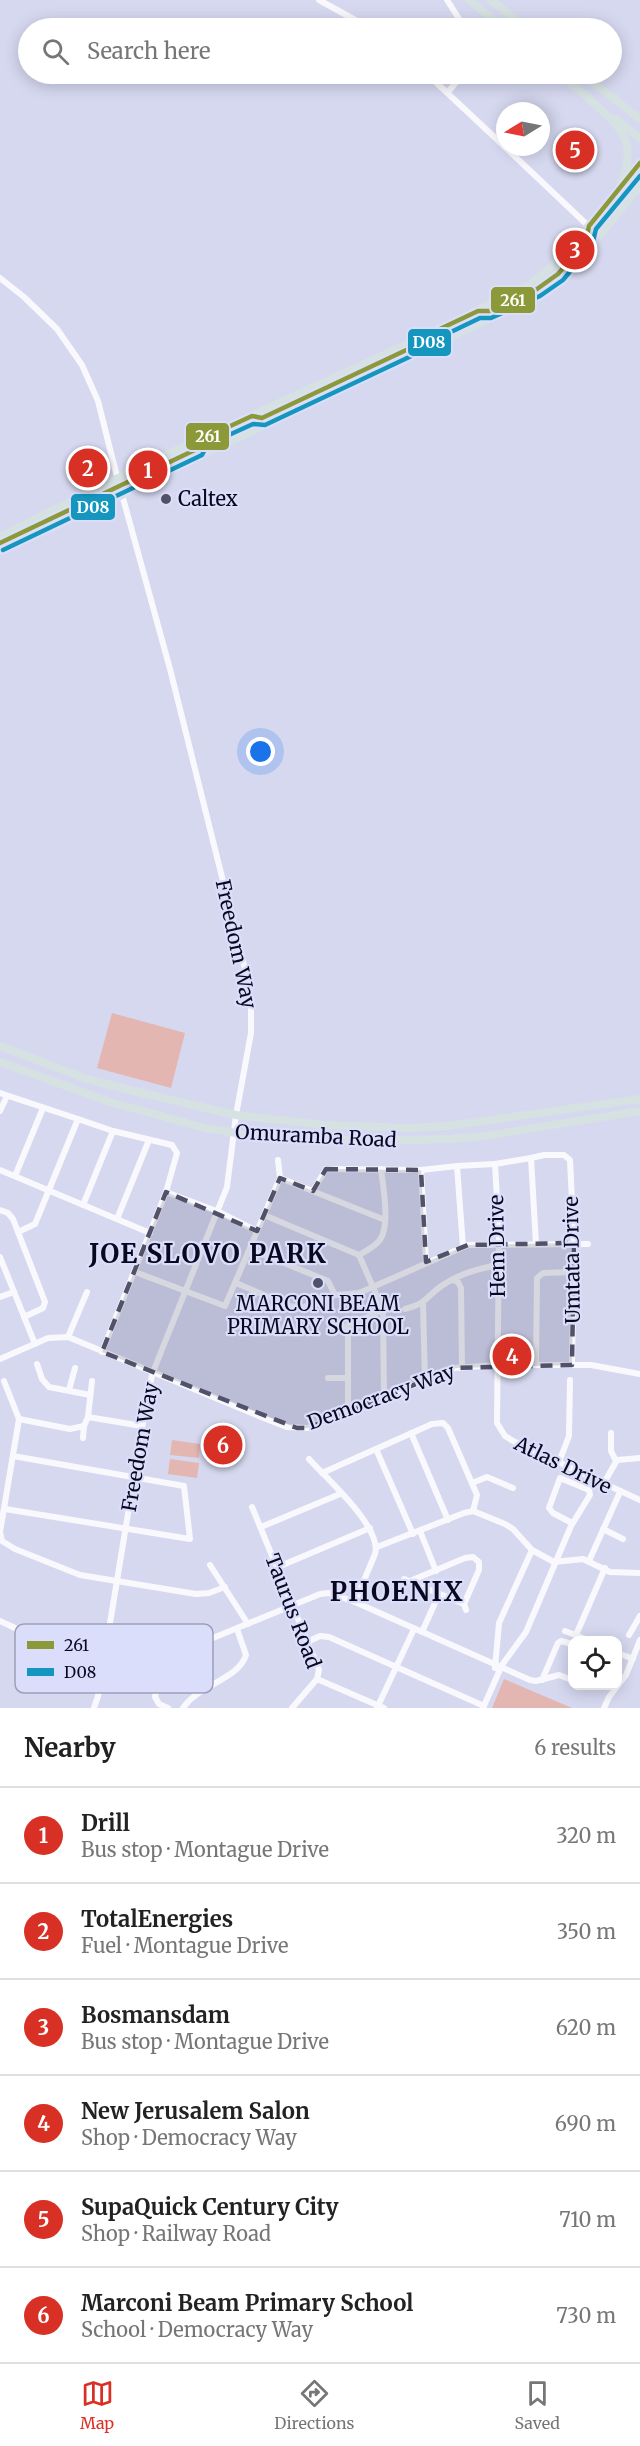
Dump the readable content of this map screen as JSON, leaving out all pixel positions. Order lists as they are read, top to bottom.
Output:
{
  "streets": {
    "main road": ["Omuramba Road"],
    "street": [
      "Freedom Way",
      "Hem Drive",
      "Umtata Drive",
      "Democracy Way",
      "Atlas Drive",
      "Taurus Road"
    ]
  },
  "crossings": [
    ["Freedom Way", "Omuramba Road"],
    ["Freedom Way", "Democracy Way"],
    ["Hem Drive", "Democracy Way"],
    ["Hem Drive", "Atlas Drive"],
    ["Umtata Drive", "Democracy Way"],
    ["Democracy Way", "Atlas Drive"]
  ],
  "districts": ["JOE SLOVO PARK", "PHOENIX"],
  "places": ["Caltex", "MARCONI BEAM PRIMARY SCHOOL"],
  "lines": ["transit line 261", "transit line D08"],
  "legend": ["261", "D08"],
  "north": "left",
  "page": {
    "search": "Search here",
    "pins": [
      "5",
      "3",
      "2",
      "1",
      "4",
      "6"
    ],
    "heading": ["Nearby", "6 results"],
    "list": [
      {
        "mark": "1",
        "name": "Drill",
        "note": "Bus stop · Montague Drive",
        "value": "320 m"
      },
      {
        "mark": "2",
        "name": "TotalEnergies",
        "note": "Fuel · Montague Drive",
        "value": "350 m"
      },
      {
        "mark": "3",
        "name": "Bosmansdam",
        "note": "Bus stop · Montague Drive",
        "value": "620 m"
      },
      {
        "mark": "4",
        "name": "New Jerusalem Salon",
        "note": "Shop · Democracy Way",
        "value": "690 m"
      },
      {
        "mark": "5",
        "name": "SupaQuick Century City",
        "note": "Shop · Railway Road",
        "value": "710 m"
      },
      {
        "mark": "6",
        "name": "Marconi Beam Primary School",
        "note": "School · Democracy Way",
        "value": "730 m"
      }
    ],
    "nav": ["Map", "Directions", "Saved"]
  }
}
